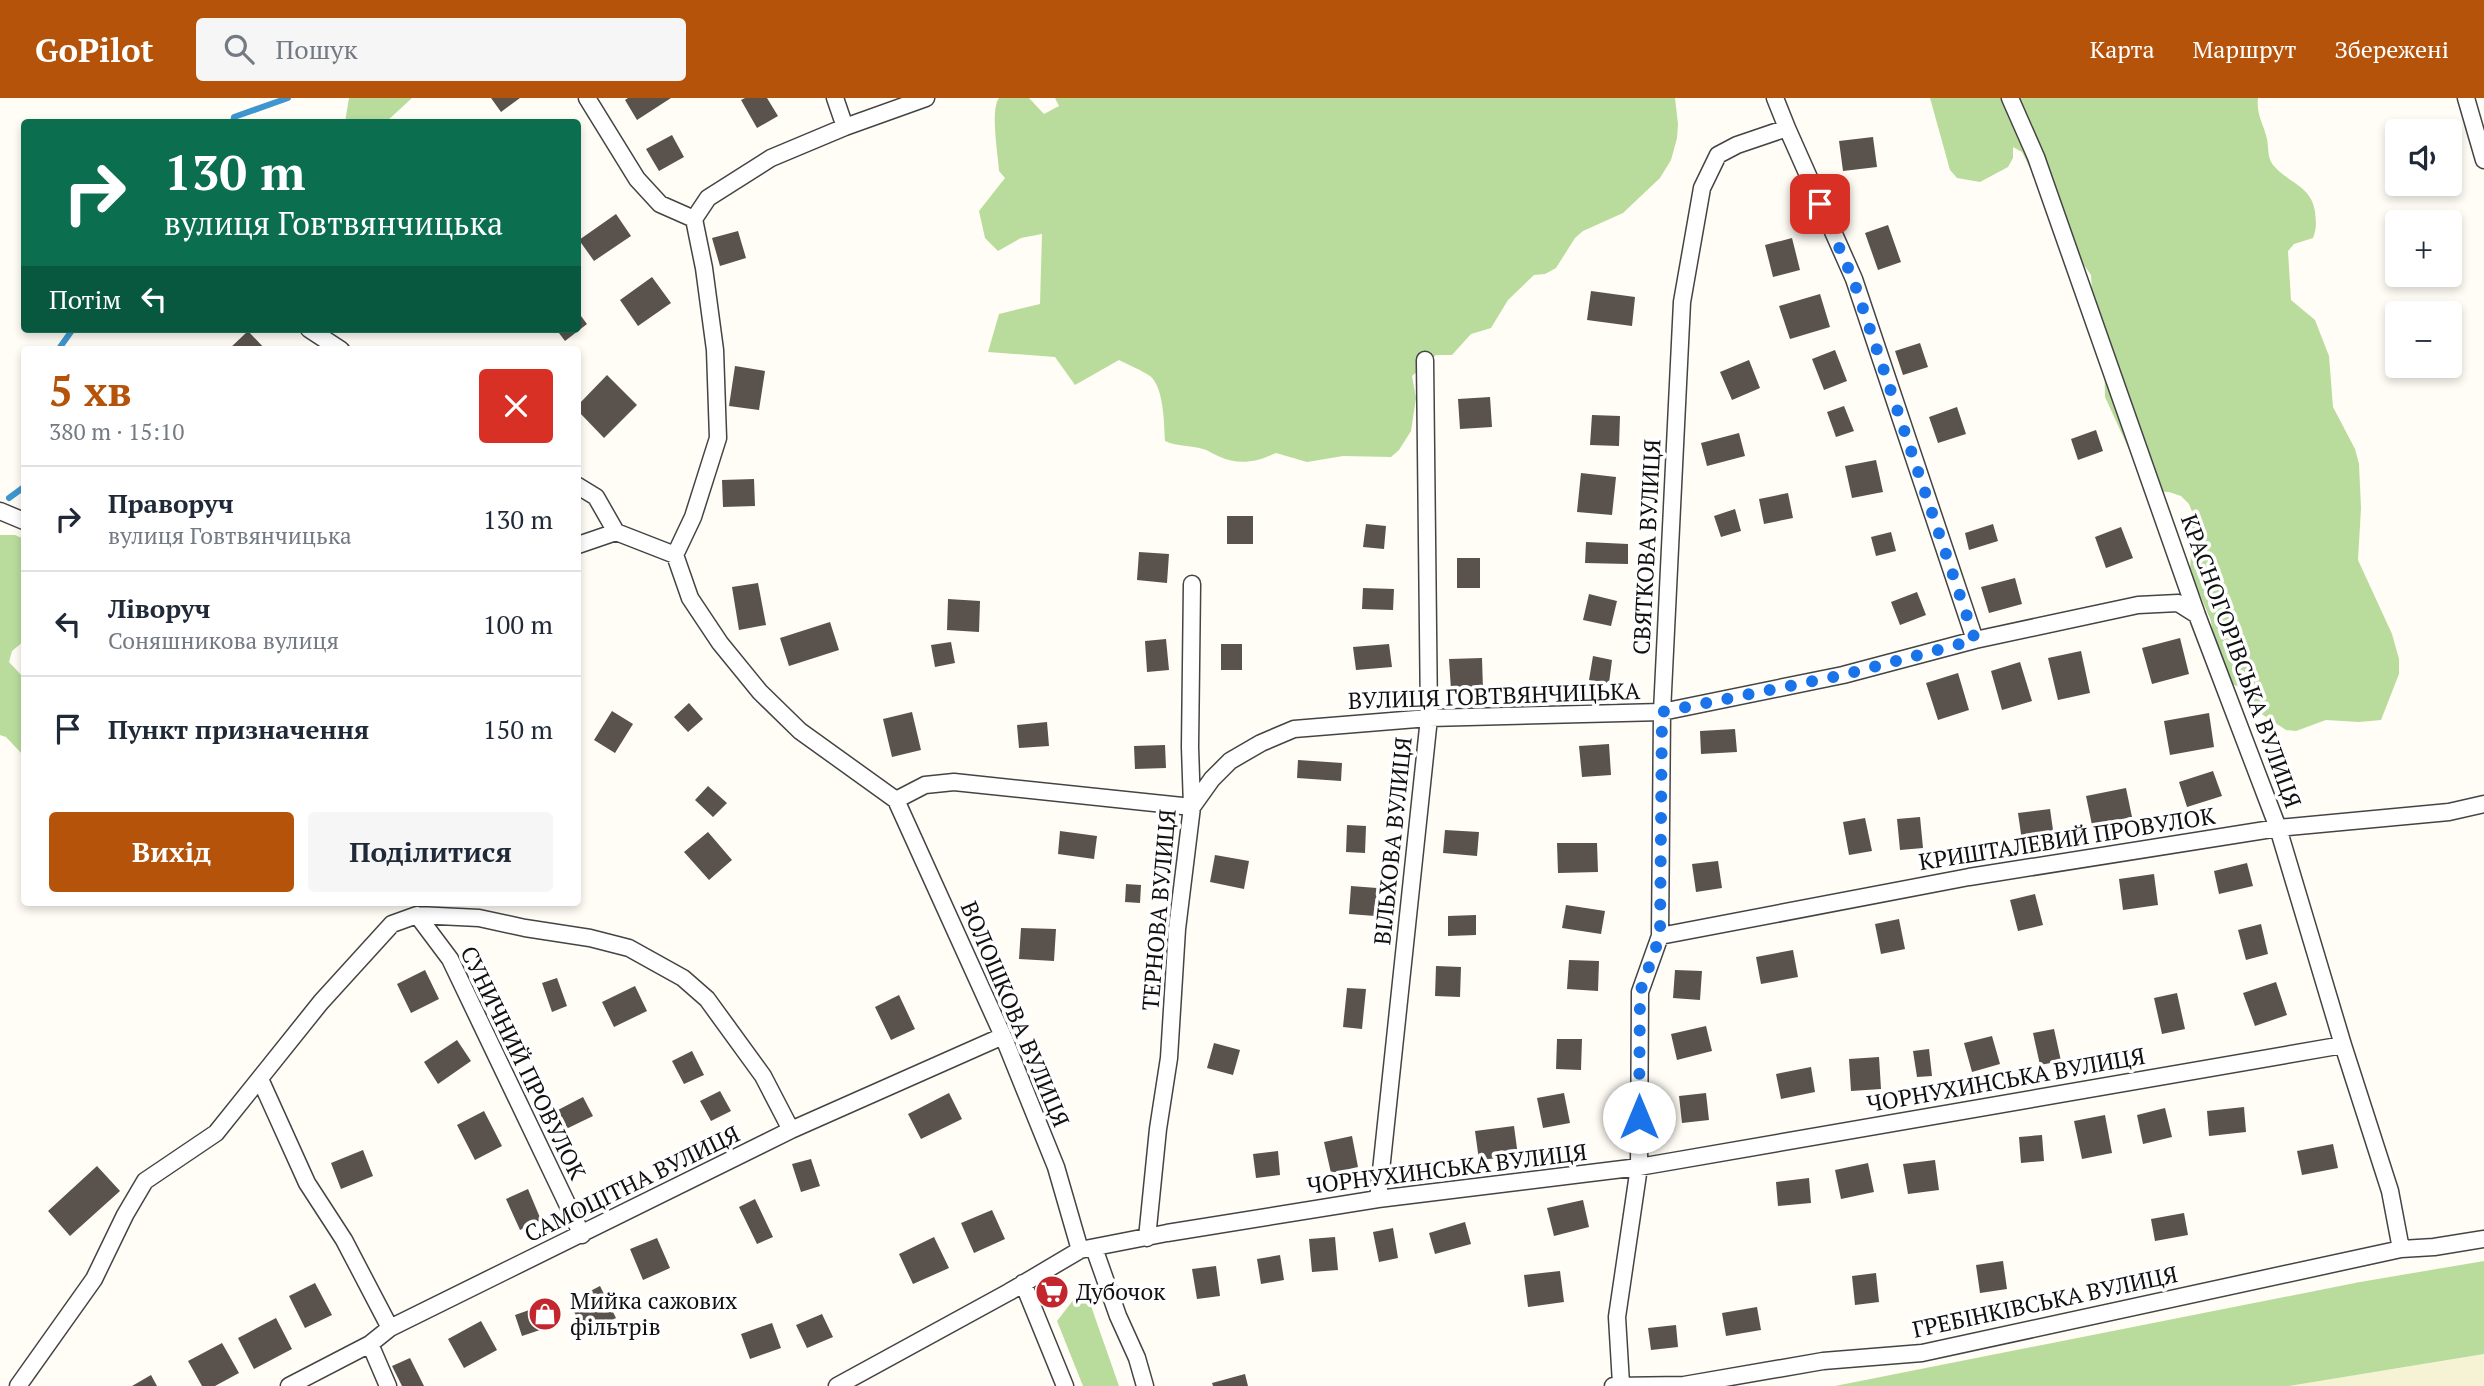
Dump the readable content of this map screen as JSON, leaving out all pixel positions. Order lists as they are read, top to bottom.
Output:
{
  "streets": {
    "street": [
      "СВЯТКОВА ВУЛИЦЯ",
      "КРАСНОГОРІВСЬКА ВУЛИЦЯ",
      "ВУЛИЦЯ ГОВТВЯНЧИЦЬКА",
      "КРИШТАЛЕВИЙ ПРОВУЛОК",
      "ВІЛЬХОВА ВУЛИЦЯ",
      "ТЕРНОВА ВУЛИЦЯ",
      "ВОЛОШКОВА ВУЛИЦЯ",
      "СУНИЧНИЙ ПРОВУЛОК",
      "ЧОРНУХИНСЬКА ВУЛИЦЯ",
      "САМОЦІТНА ВУЛИЦЯ",
      "ГРЕБІНКІВСЬКА ВУЛИЦЯ"
    ]
  },
  "crossings": [
    ["СВЯТКОВА ВУЛИЦЯ", "ВУЛИЦЯ ГОВТВЯНЧИЦЬКА"],
    ["СВЯТКОВА ВУЛИЦЯ", "КРИШТАЛЕВИЙ ПРОВУЛОК"],
    ["СВЯТКОВА ВУЛИЦЯ", "ЧОРНУХИНСЬКА ВУЛИЦЯ"],
    ["СВЯТКОВА ВУЛИЦЯ", "ГРЕБІНКІВСЬКА ВУЛИЦЯ"],
    ["КРАСНОГОРІВСЬКА ВУЛИЦЯ", "ВУЛИЦЯ ГОВТВЯНЧИЦЬКА"],
    ["КРАСНОГОРІВСЬКА ВУЛИЦЯ", "КРИШТАЛЕВИЙ ПРОВУЛОК"],
    ["КРАСНОГОРІВСЬКА ВУЛИЦЯ", "ЧОРНУХИНСЬКА ВУЛИЦЯ"],
    ["КРАСНОГОРІВСЬКА ВУЛИЦЯ", "ГРЕБІНКІВСЬКА ВУЛИЦЯ"],
    ["ВУЛИЦЯ ГОВТВЯНЧИЦЬКА", "ВІЛЬХОВА ВУЛИЦЯ"],
    ["ВУЛИЦЯ ГОВТВЯНЧИЦЬКА", "ТЕРНОВА ВУЛИЦЯ"],
    ["ВІЛЬХОВА ВУЛИЦЯ", "ЧОРНУХИНСЬКА ВУЛИЦЯ"],
    ["ТЕРНОВА ВУЛИЦЯ", "ЧОРНУХИНСЬКА ВУЛИЦЯ"],
    ["ВОЛОШКОВА ВУЛИЦЯ", "ЧОРНУХИНСЬКА ВУЛИЦЯ"],
    ["ВОЛОШКОВА ВУЛИЦЯ", "САМОЦІТНА ВУЛИЦЯ"],
    ["СУНИЧНИЙ ПРОВУЛОК", "САМОЦІТНА ВУЛИЦЯ"]
  ],
  "places": {
    "supermarket": ["Дубочок"],
    "shop": ["Мийка сажових фільтрів"]
  },
  "page": {
    "header": "GoPilot",
    "search": "Пошук",
    "nav": ["Карта", "Маршрут", "Збережені"],
    "map_buttons": ["+", "−"],
    "turn": ["130 m", "вулиця Говтвянчицька"],
    "then": "Потім",
    "heading": ["5 хв", "380 m · 15:10"],
    "list": [
      {
        "name": "Праворуч",
        "note": "вулиця Говтвянчицька",
        "value": "130 m"
      },
      {
        "name": "Ліворуч",
        "note": "Соняшникова вулиця",
        "value": "100 m"
      },
      {
        "name": "Пункт призначення",
        "value": "150 m"
      }
    ],
    "buttons": ["Вихід", "Поділитися"]
  }
}
